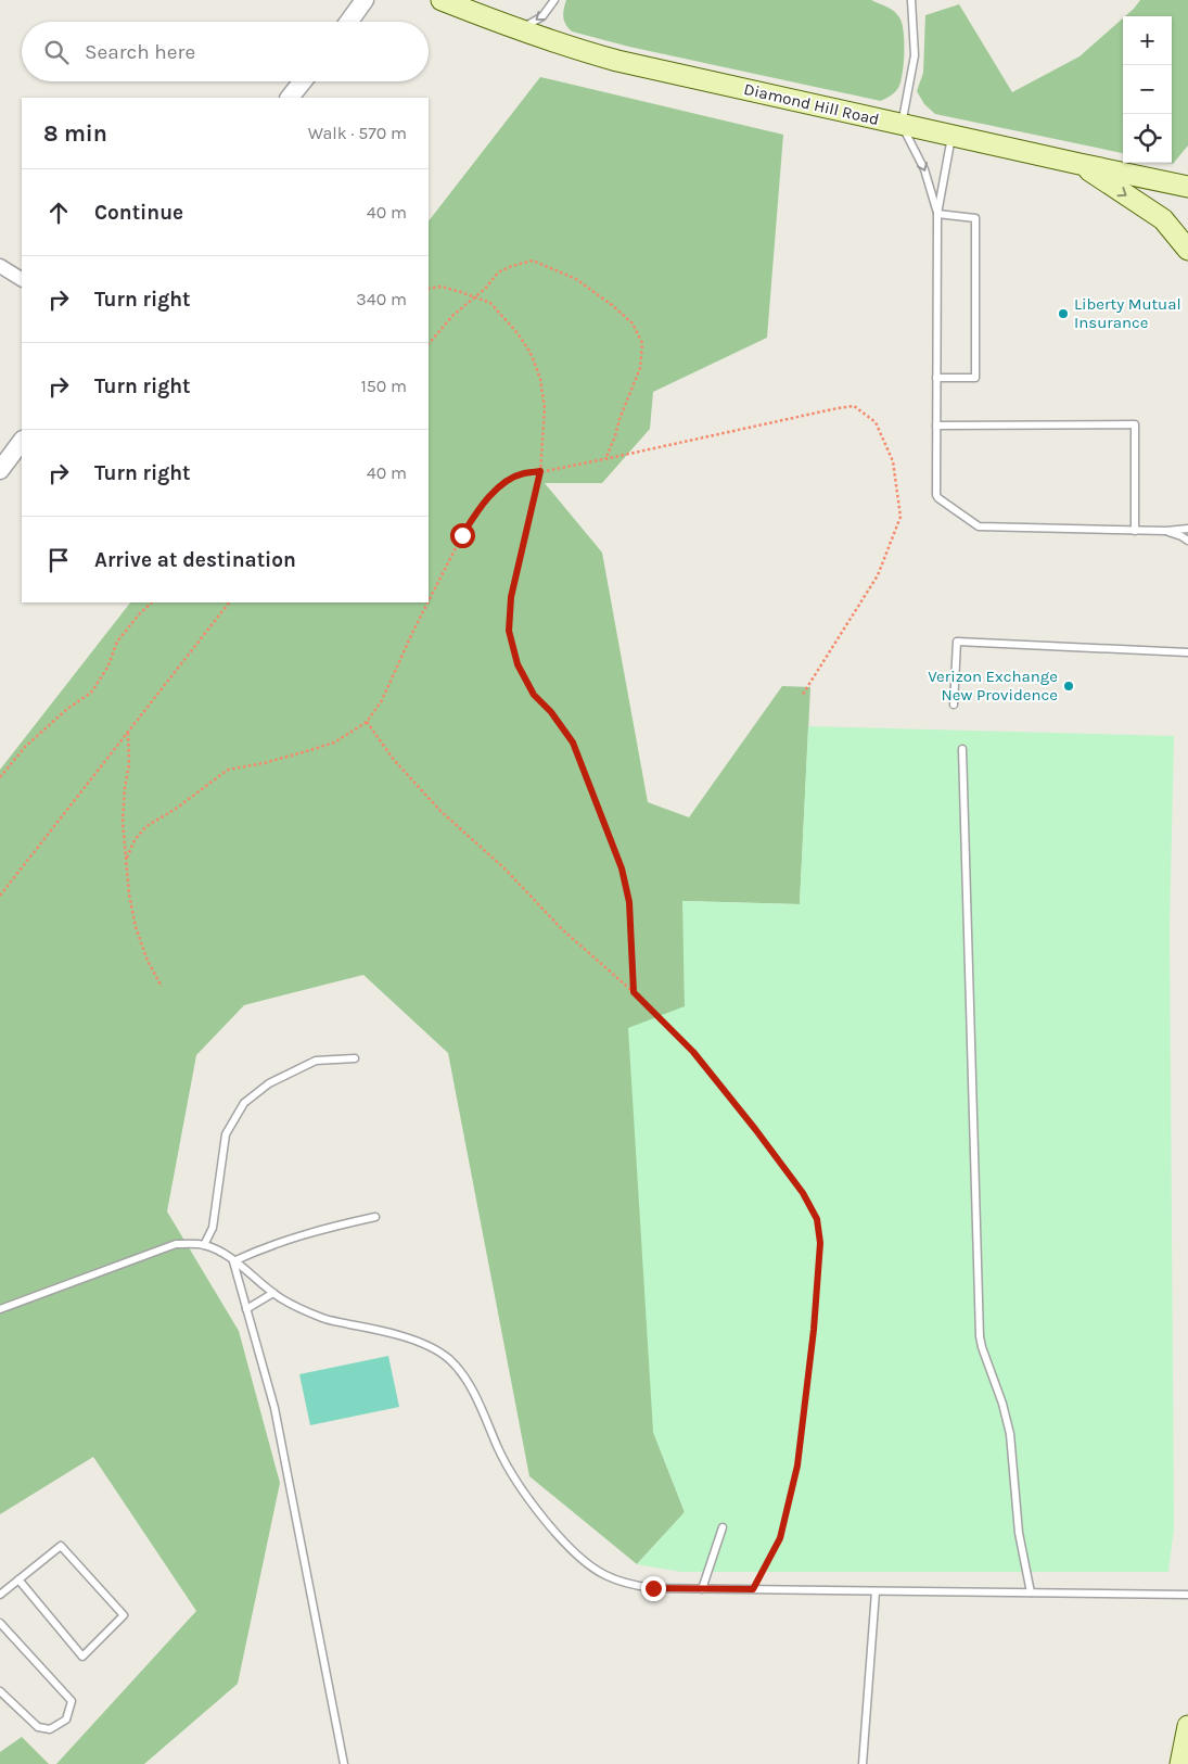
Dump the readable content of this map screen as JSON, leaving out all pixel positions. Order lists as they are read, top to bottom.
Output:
{
  "streets": {
    "main road": ["Diamond Hill Road"]
  },
  "places": ["Liberty Mutual Insurance", "Verizon Exchange New Providence"],
  "page": {
    "map_buttons": ["+", "−"],
    "search": "Search here",
    "heading": ["8 min", "Walk · 570 m"],
    "list": [
      ["Continue", "40 m"],
      ["Turn right", "340 m"],
      ["Turn right", "150 m"],
      ["Turn right", "40 m"],
      "Arrive at destination"
    ]
  }
}
